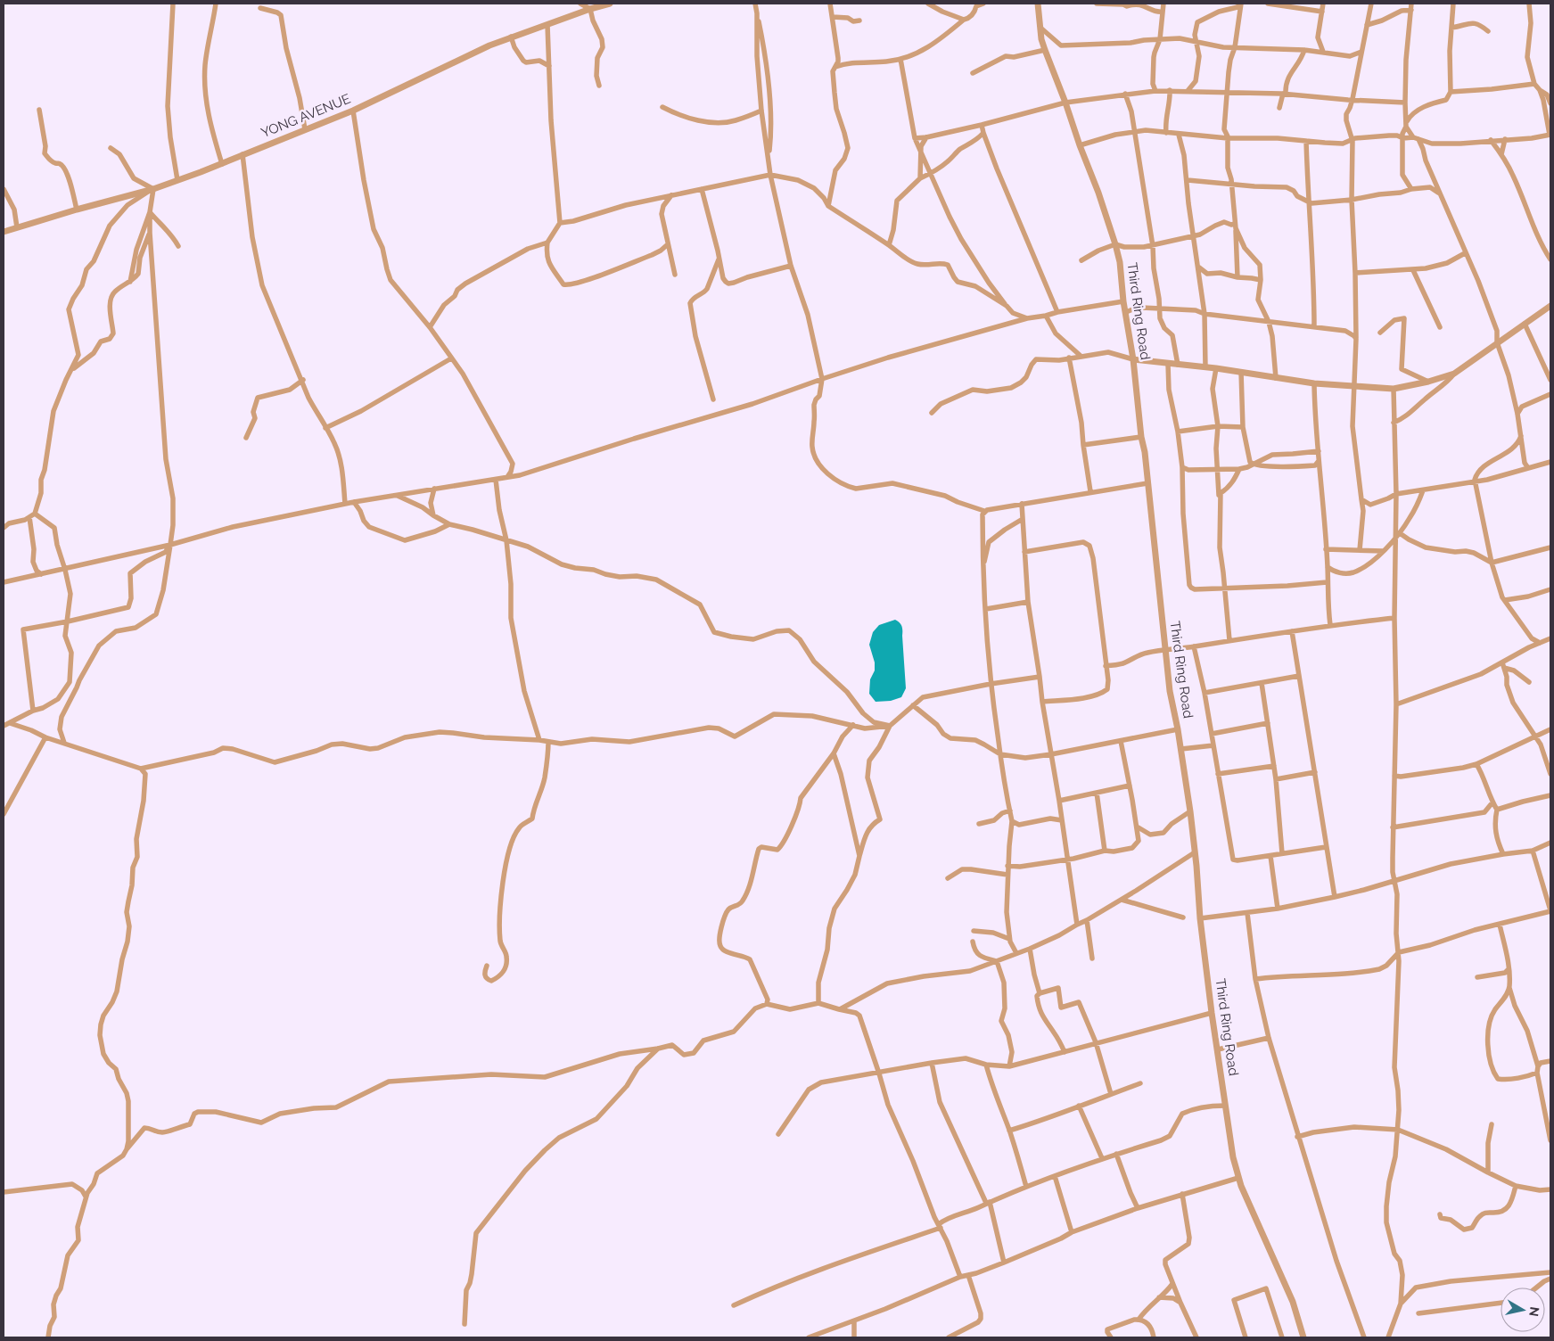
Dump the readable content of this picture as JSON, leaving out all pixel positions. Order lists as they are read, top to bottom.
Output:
{
  "streets": {
    "street": ["YONG AVENUE", "Third Ring Road"]
  },
  "north": "right"
}
